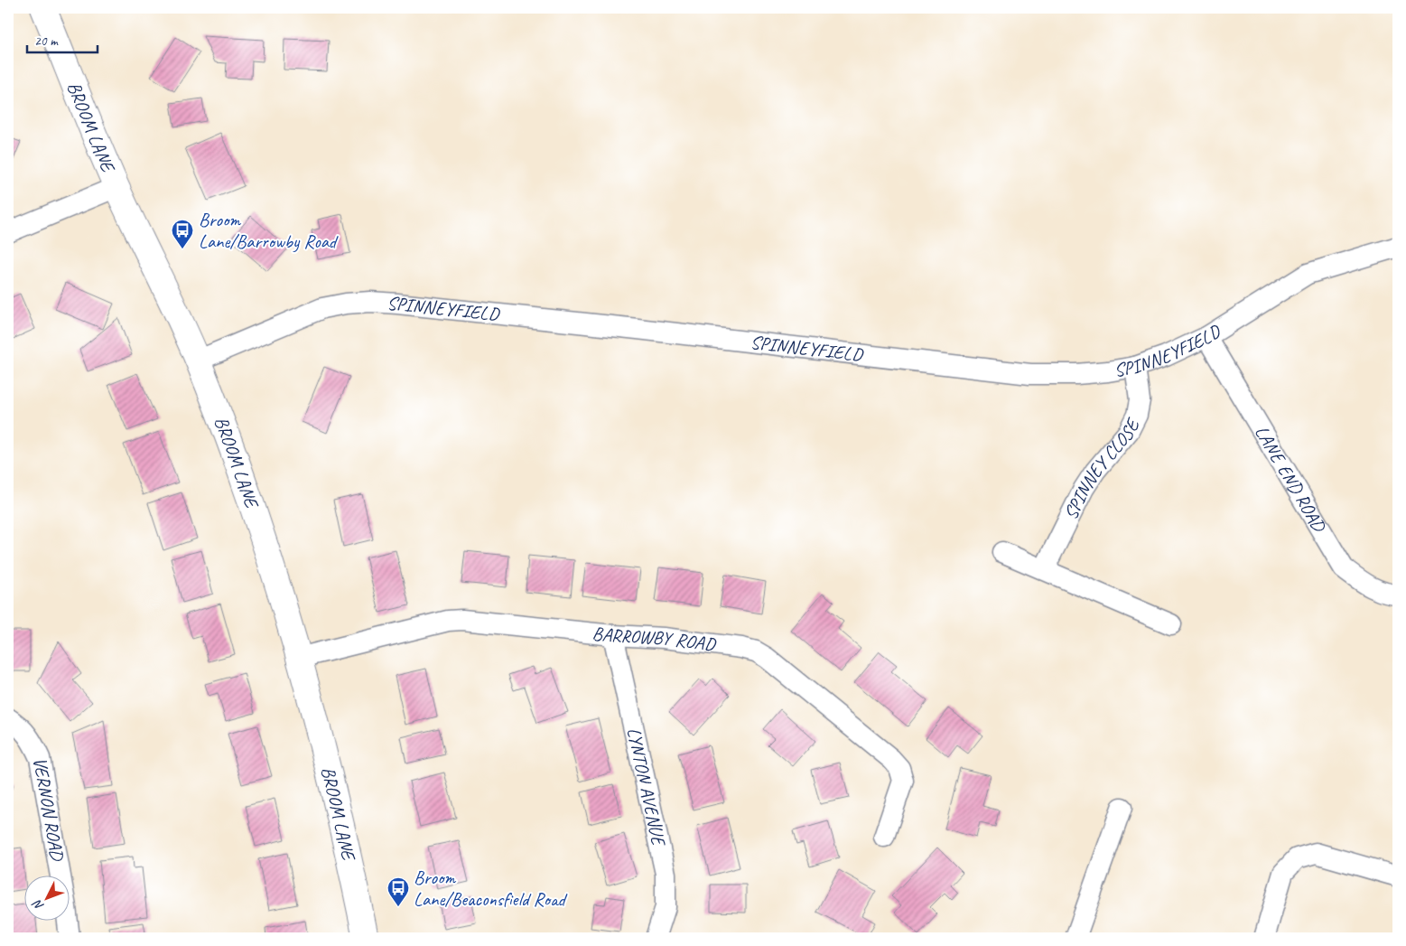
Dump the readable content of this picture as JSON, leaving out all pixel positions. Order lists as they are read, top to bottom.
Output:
{
  "streets": {
    "main road": ["BROOM LANE"],
    "street": [
      "SPINNEYFIELD",
      "SPINNEY CLOSE",
      "LANE END ROAD",
      "BARROWBY ROAD",
      "LYNTON AVENUE",
      "VERNON ROAD"
    ]
  },
  "crossings": [
    ["BROOM LANE", "SPINNEYFIELD"],
    ["BROOM LANE", "BARROWBY ROAD"],
    ["SPINNEYFIELD", "SPINNEY CLOSE"],
    ["SPINNEYFIELD", "LANE END ROAD"],
    ["BARROWBY ROAD", "LYNTON AVENUE"]
  ],
  "places": {
    "bus stop": ["Broom Lane/Barrowby Road", "Broom Lane/Beaconsfield Road"]
  },
  "scale_bar": "20 m",
  "north": "bottom left"
}
